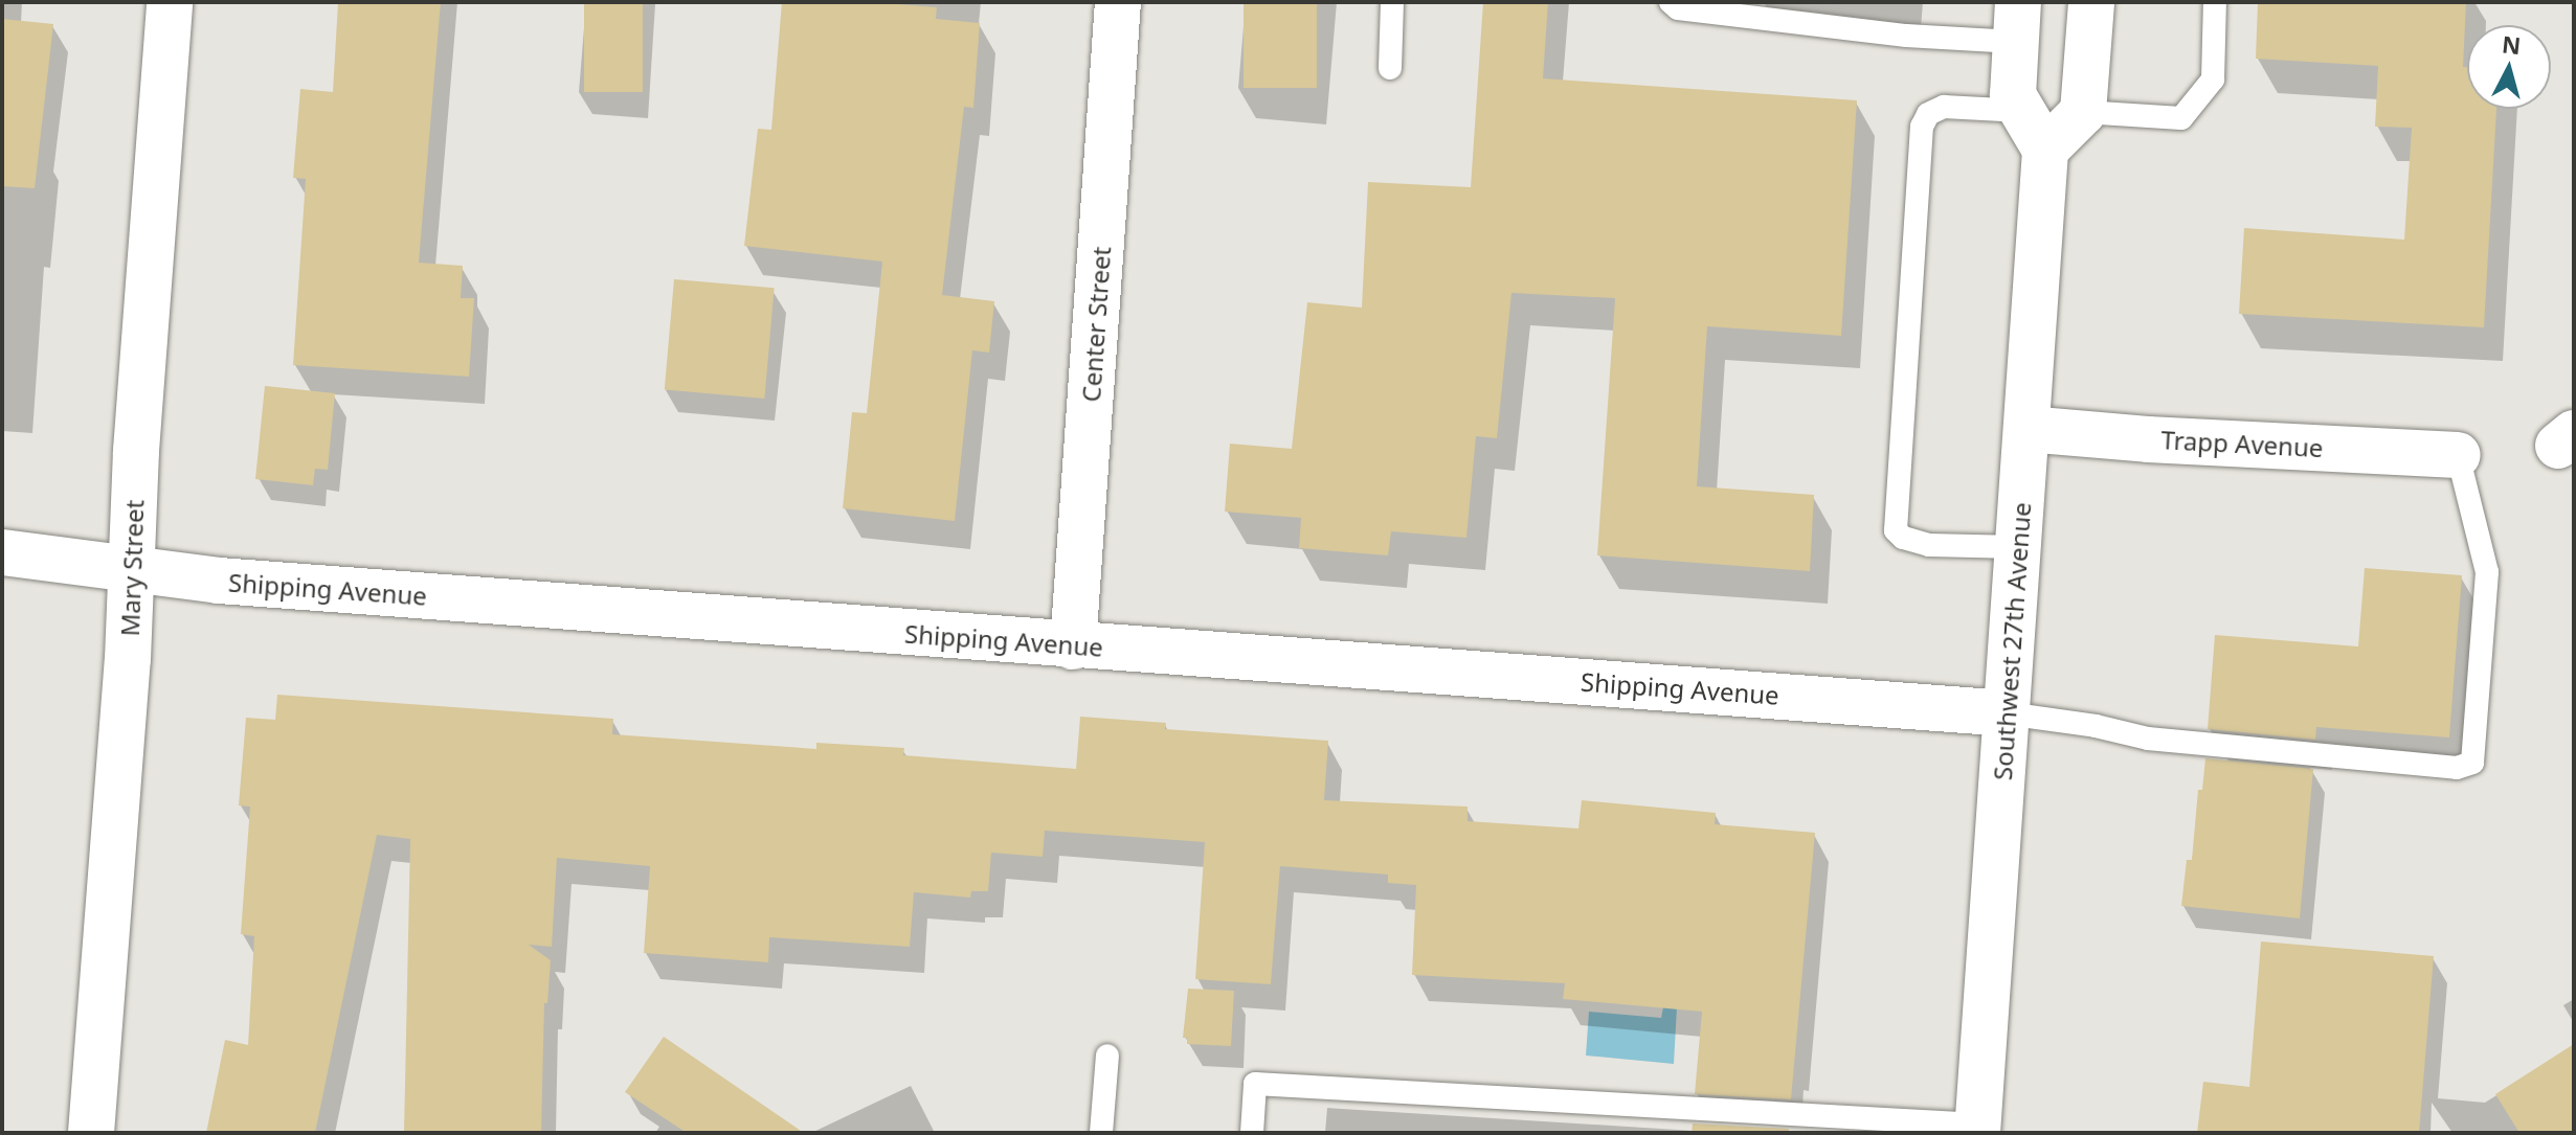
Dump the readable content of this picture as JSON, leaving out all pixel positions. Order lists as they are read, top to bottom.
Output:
{
  "streets": {
    "street": [
      "Center Street",
      "Trapp Avenue",
      "Mary Street",
      "Shipping Avenue",
      "Southwest 27th Avenue"
    ]
  },
  "crossings": [
    ["Center Street", "Shipping Avenue"],
    ["Trapp Avenue", "Southwest 27th Avenue"],
    ["Mary Street", "Shipping Avenue"],
    ["Shipping Avenue", "Southwest 27th Avenue"]
  ],
  "north": "top"
}
